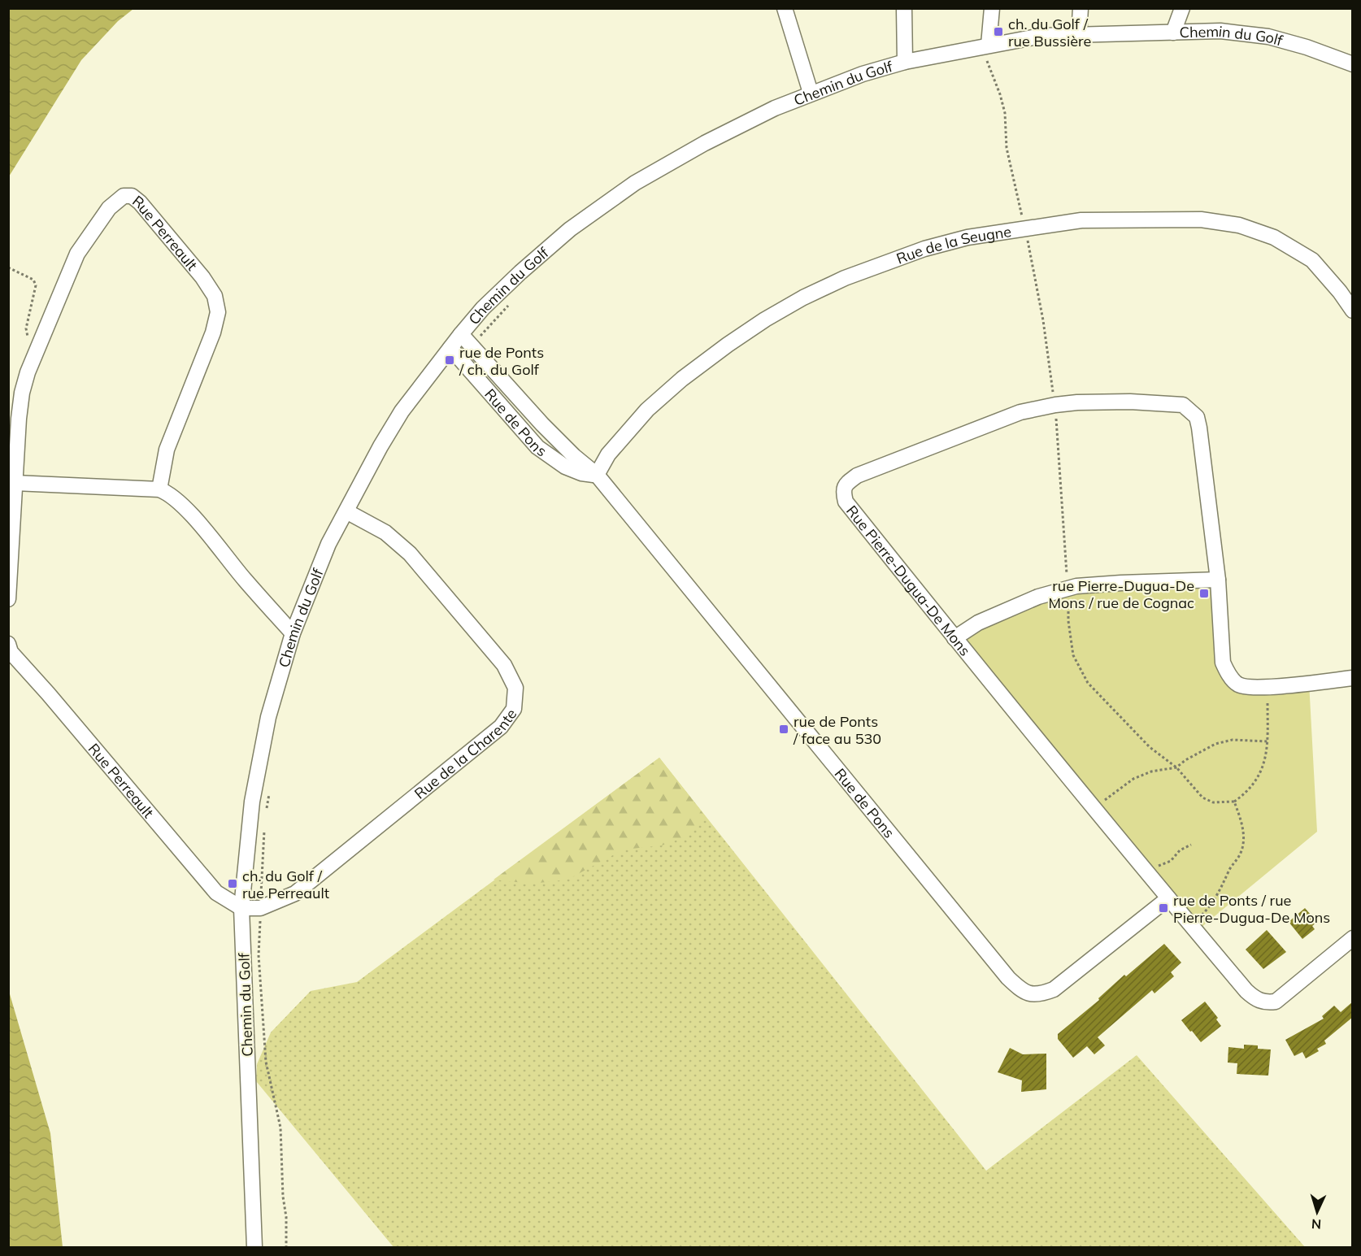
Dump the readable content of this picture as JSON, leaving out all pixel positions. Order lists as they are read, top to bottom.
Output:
{
  "streets": {
    "street": [
      "Chemin du Golf",
      "Rue Perreault",
      "Rue de la Seugne",
      "Rue de Pons",
      "Rue Pierre-Dugua-De Mons",
      "Rue de la Charente"
    ]
  },
  "crossings": [
    ["Chemin du Golf", "Rue Perreault"],
    ["Chemin du Golf", "Rue de Pons"],
    ["Chemin du Golf", "Rue de la Charente"],
    ["Rue Perreault", "Rue de la Charente"],
    ["Rue de la Seugne", "Rue de Pons"],
    ["Rue de Pons", "Rue Pierre-Dugua-De Mons"]
  ],
  "places": {
    "transit": [
      "ch. du Golf / rue Bussière",
      "rue de Ponts / ch. du Golf",
      "rue Pierre-Dugua-De Mons / rue de Cognac",
      "rue de Ponts / face au 530",
      "ch. du Golf / rue Perreault",
      "rue de Ponts / rue Pierre-Dugua-De Mons"
    ]
  },
  "north": "bottom"
}
